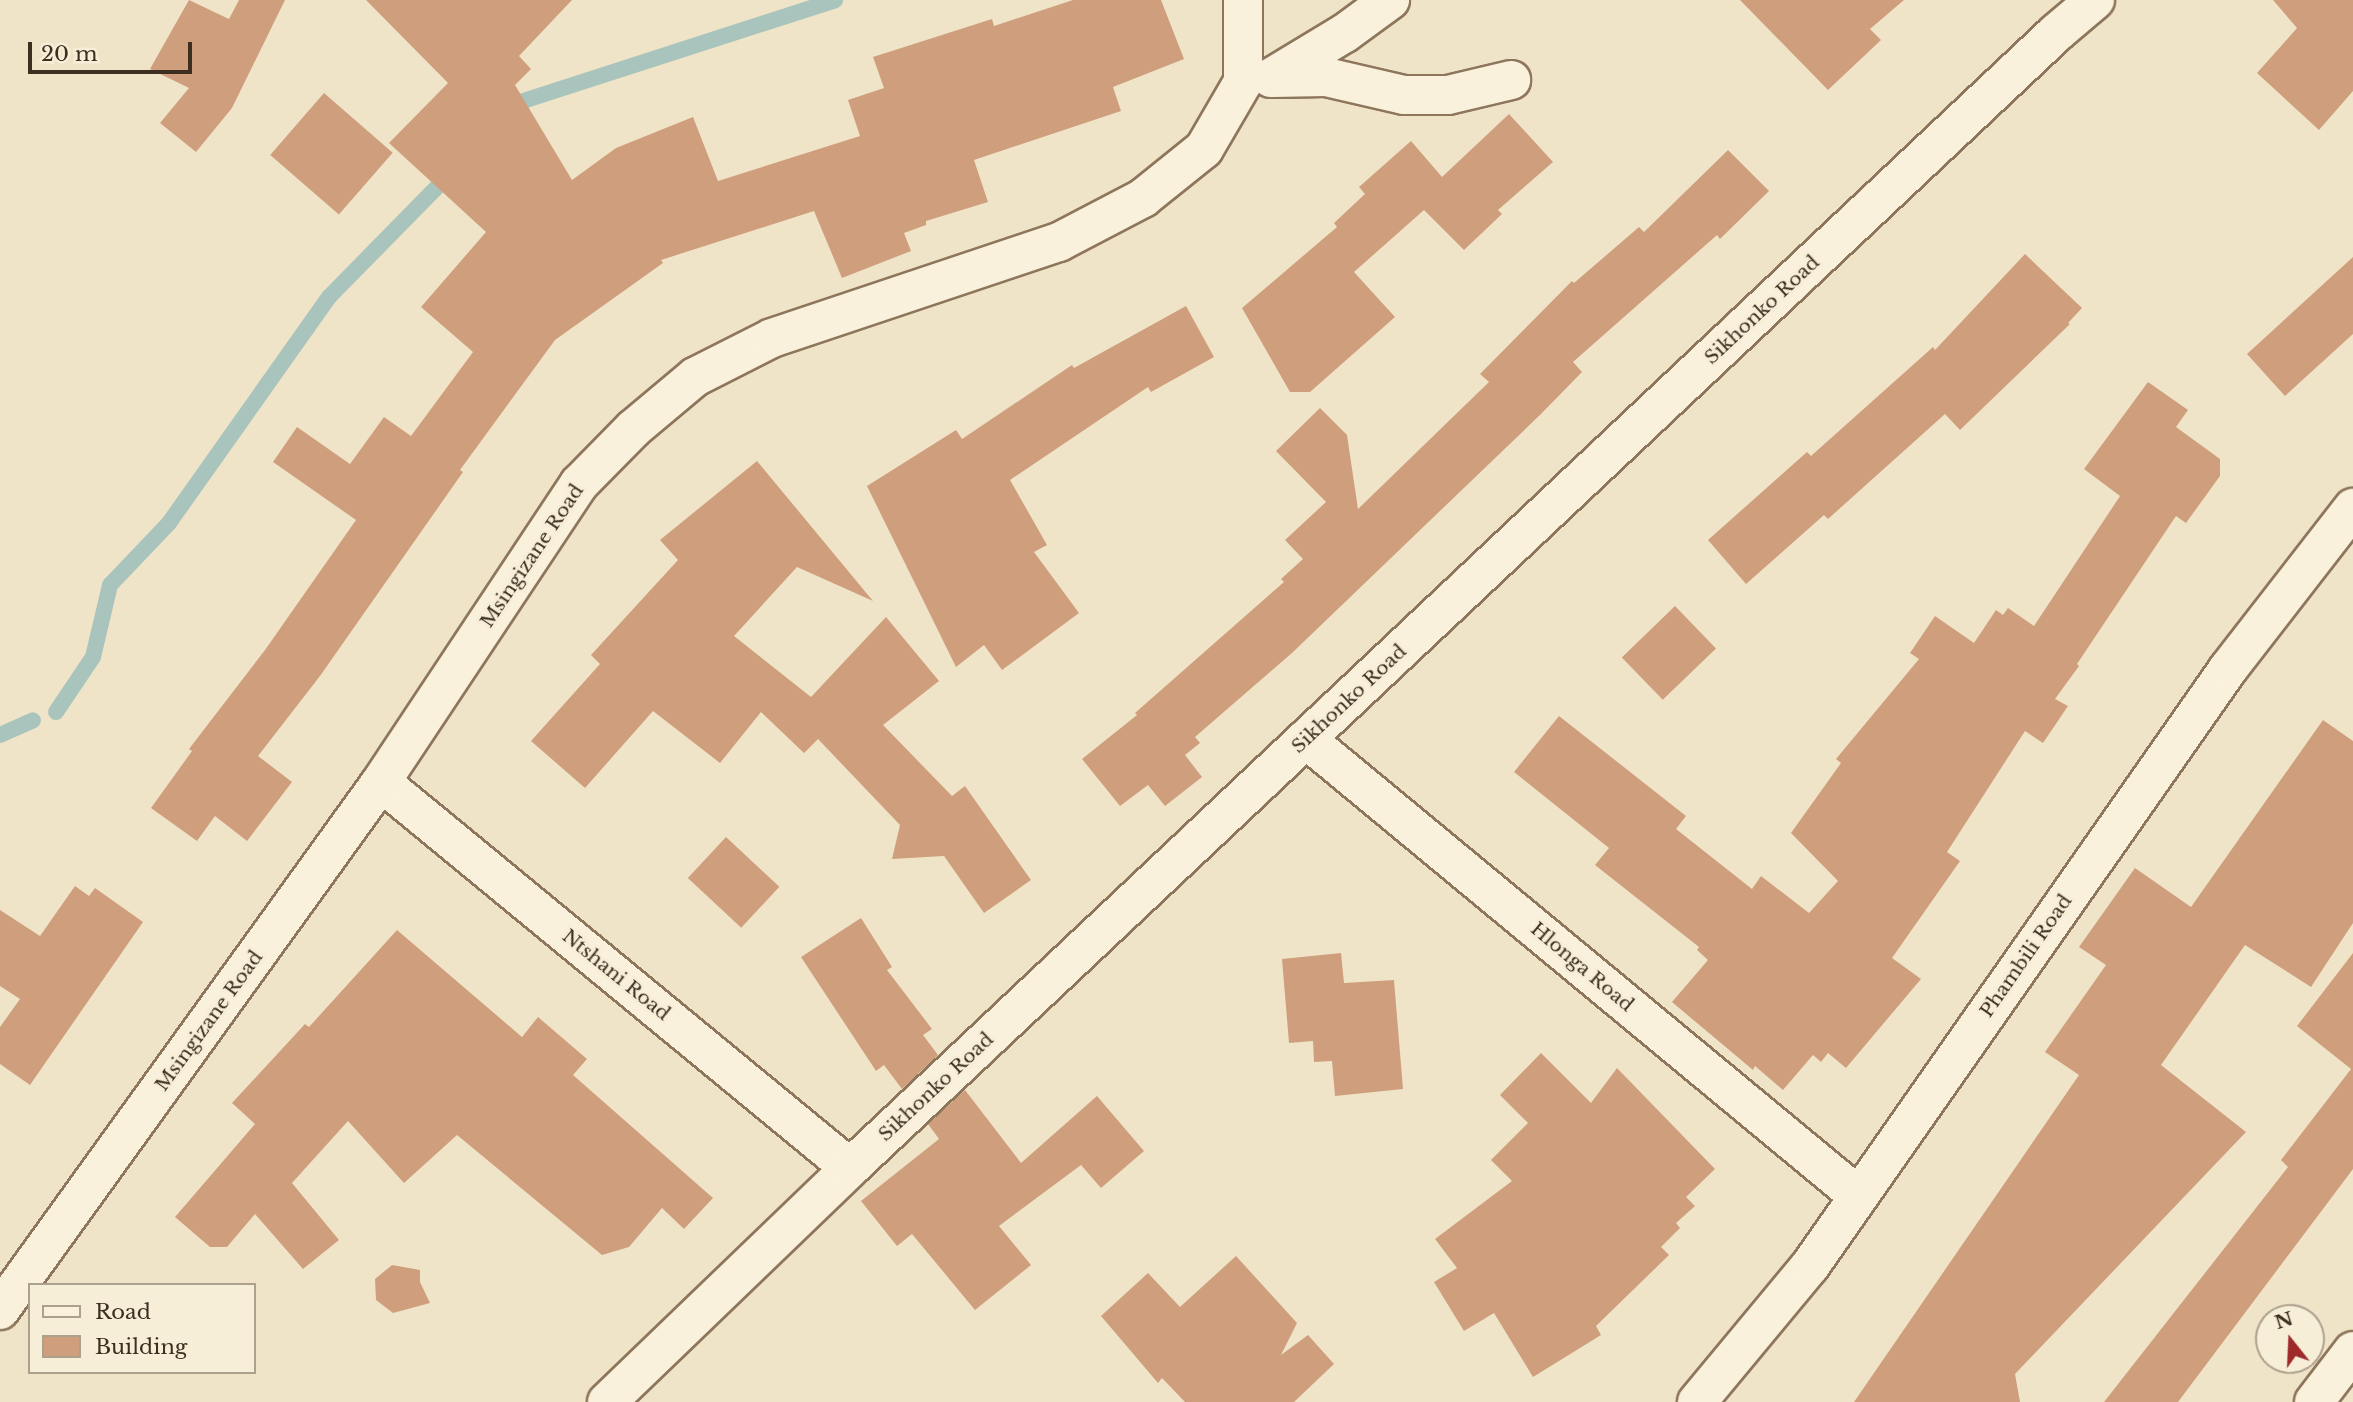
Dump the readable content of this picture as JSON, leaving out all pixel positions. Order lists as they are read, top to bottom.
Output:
{
  "streets": {
    "street": [
      "Sikhonko Road",
      "Msingizane Road",
      "Phambili Road",
      "Hlonga Road",
      "Ntshani Road"
    ]
  },
  "crossings": [
    ["Sikhonko Road", "Hlonga Road"],
    ["Sikhonko Road", "Ntshani Road"],
    ["Msingizane Road", "Ntshani Road"],
    ["Phambili Road", "Hlonga Road"]
  ],
  "legend": ["Road", "Building"],
  "scale_bar": "20 m",
  "north": "top"
}
